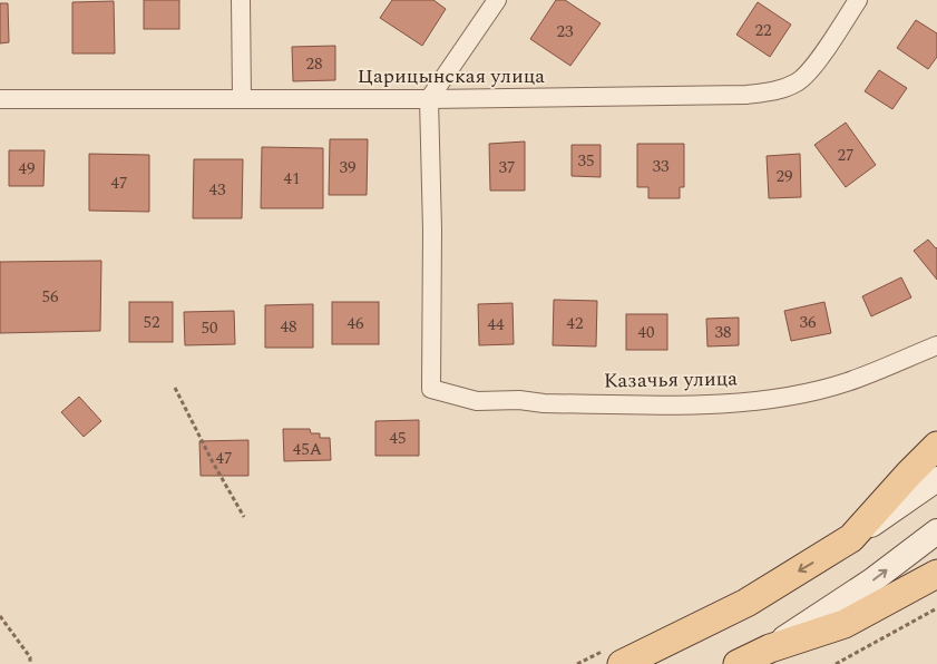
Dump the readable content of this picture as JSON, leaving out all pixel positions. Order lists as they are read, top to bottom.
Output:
{
  "streets": {
    "street": ["Царицынская улица", "Казачья улица"]
  },
  "crossings": [
    ["Царицынская улица", "Казачья улица"]
  ],
  "house_numbers": [
    "22",
    "23",
    "28",
    "27",
    "35",
    "33",
    "39",
    "37",
    "49",
    "29",
    "41",
    "47",
    "43",
    "56",
    "52",
    "36",
    "46",
    "42",
    "44",
    "48",
    "50",
    "40",
    "38",
    "45",
    "45А",
    "47"
  ]
}
